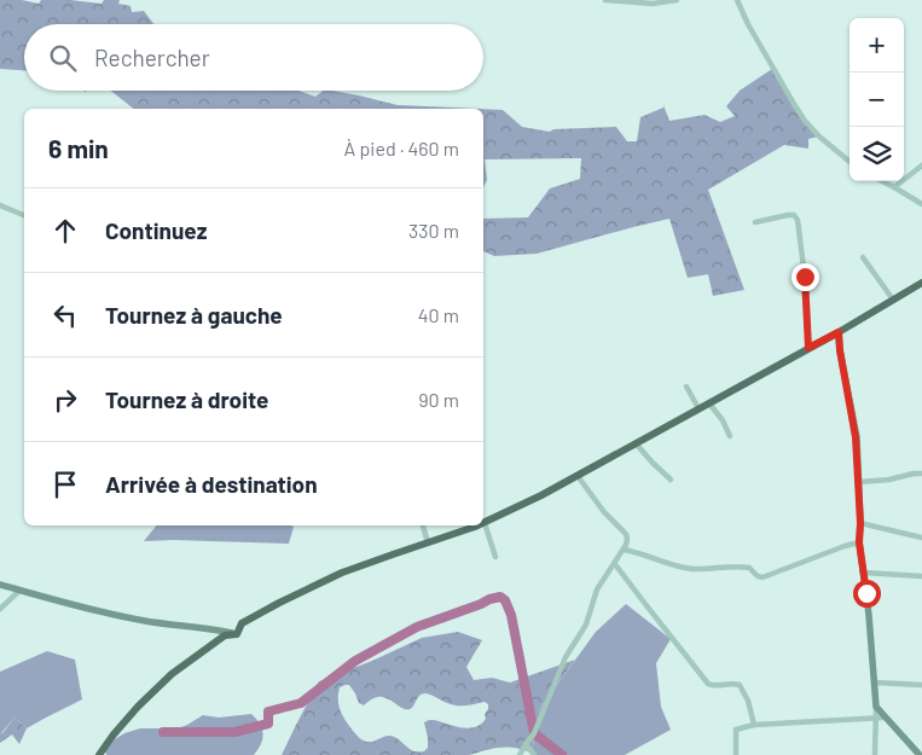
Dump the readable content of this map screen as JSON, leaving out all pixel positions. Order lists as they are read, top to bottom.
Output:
{
  "page": {
    "map_buttons": ["+", "−"],
    "search": "Rechercher",
    "heading": ["6 min", "À pied · 460 m"],
    "list": [
      ["Continuez", "330 m"],
      ["Tournez à gauche", "40 m"],
      ["Tournez à droite", "90 m"],
      "Arrivée à destination"
    ]
  }
}
